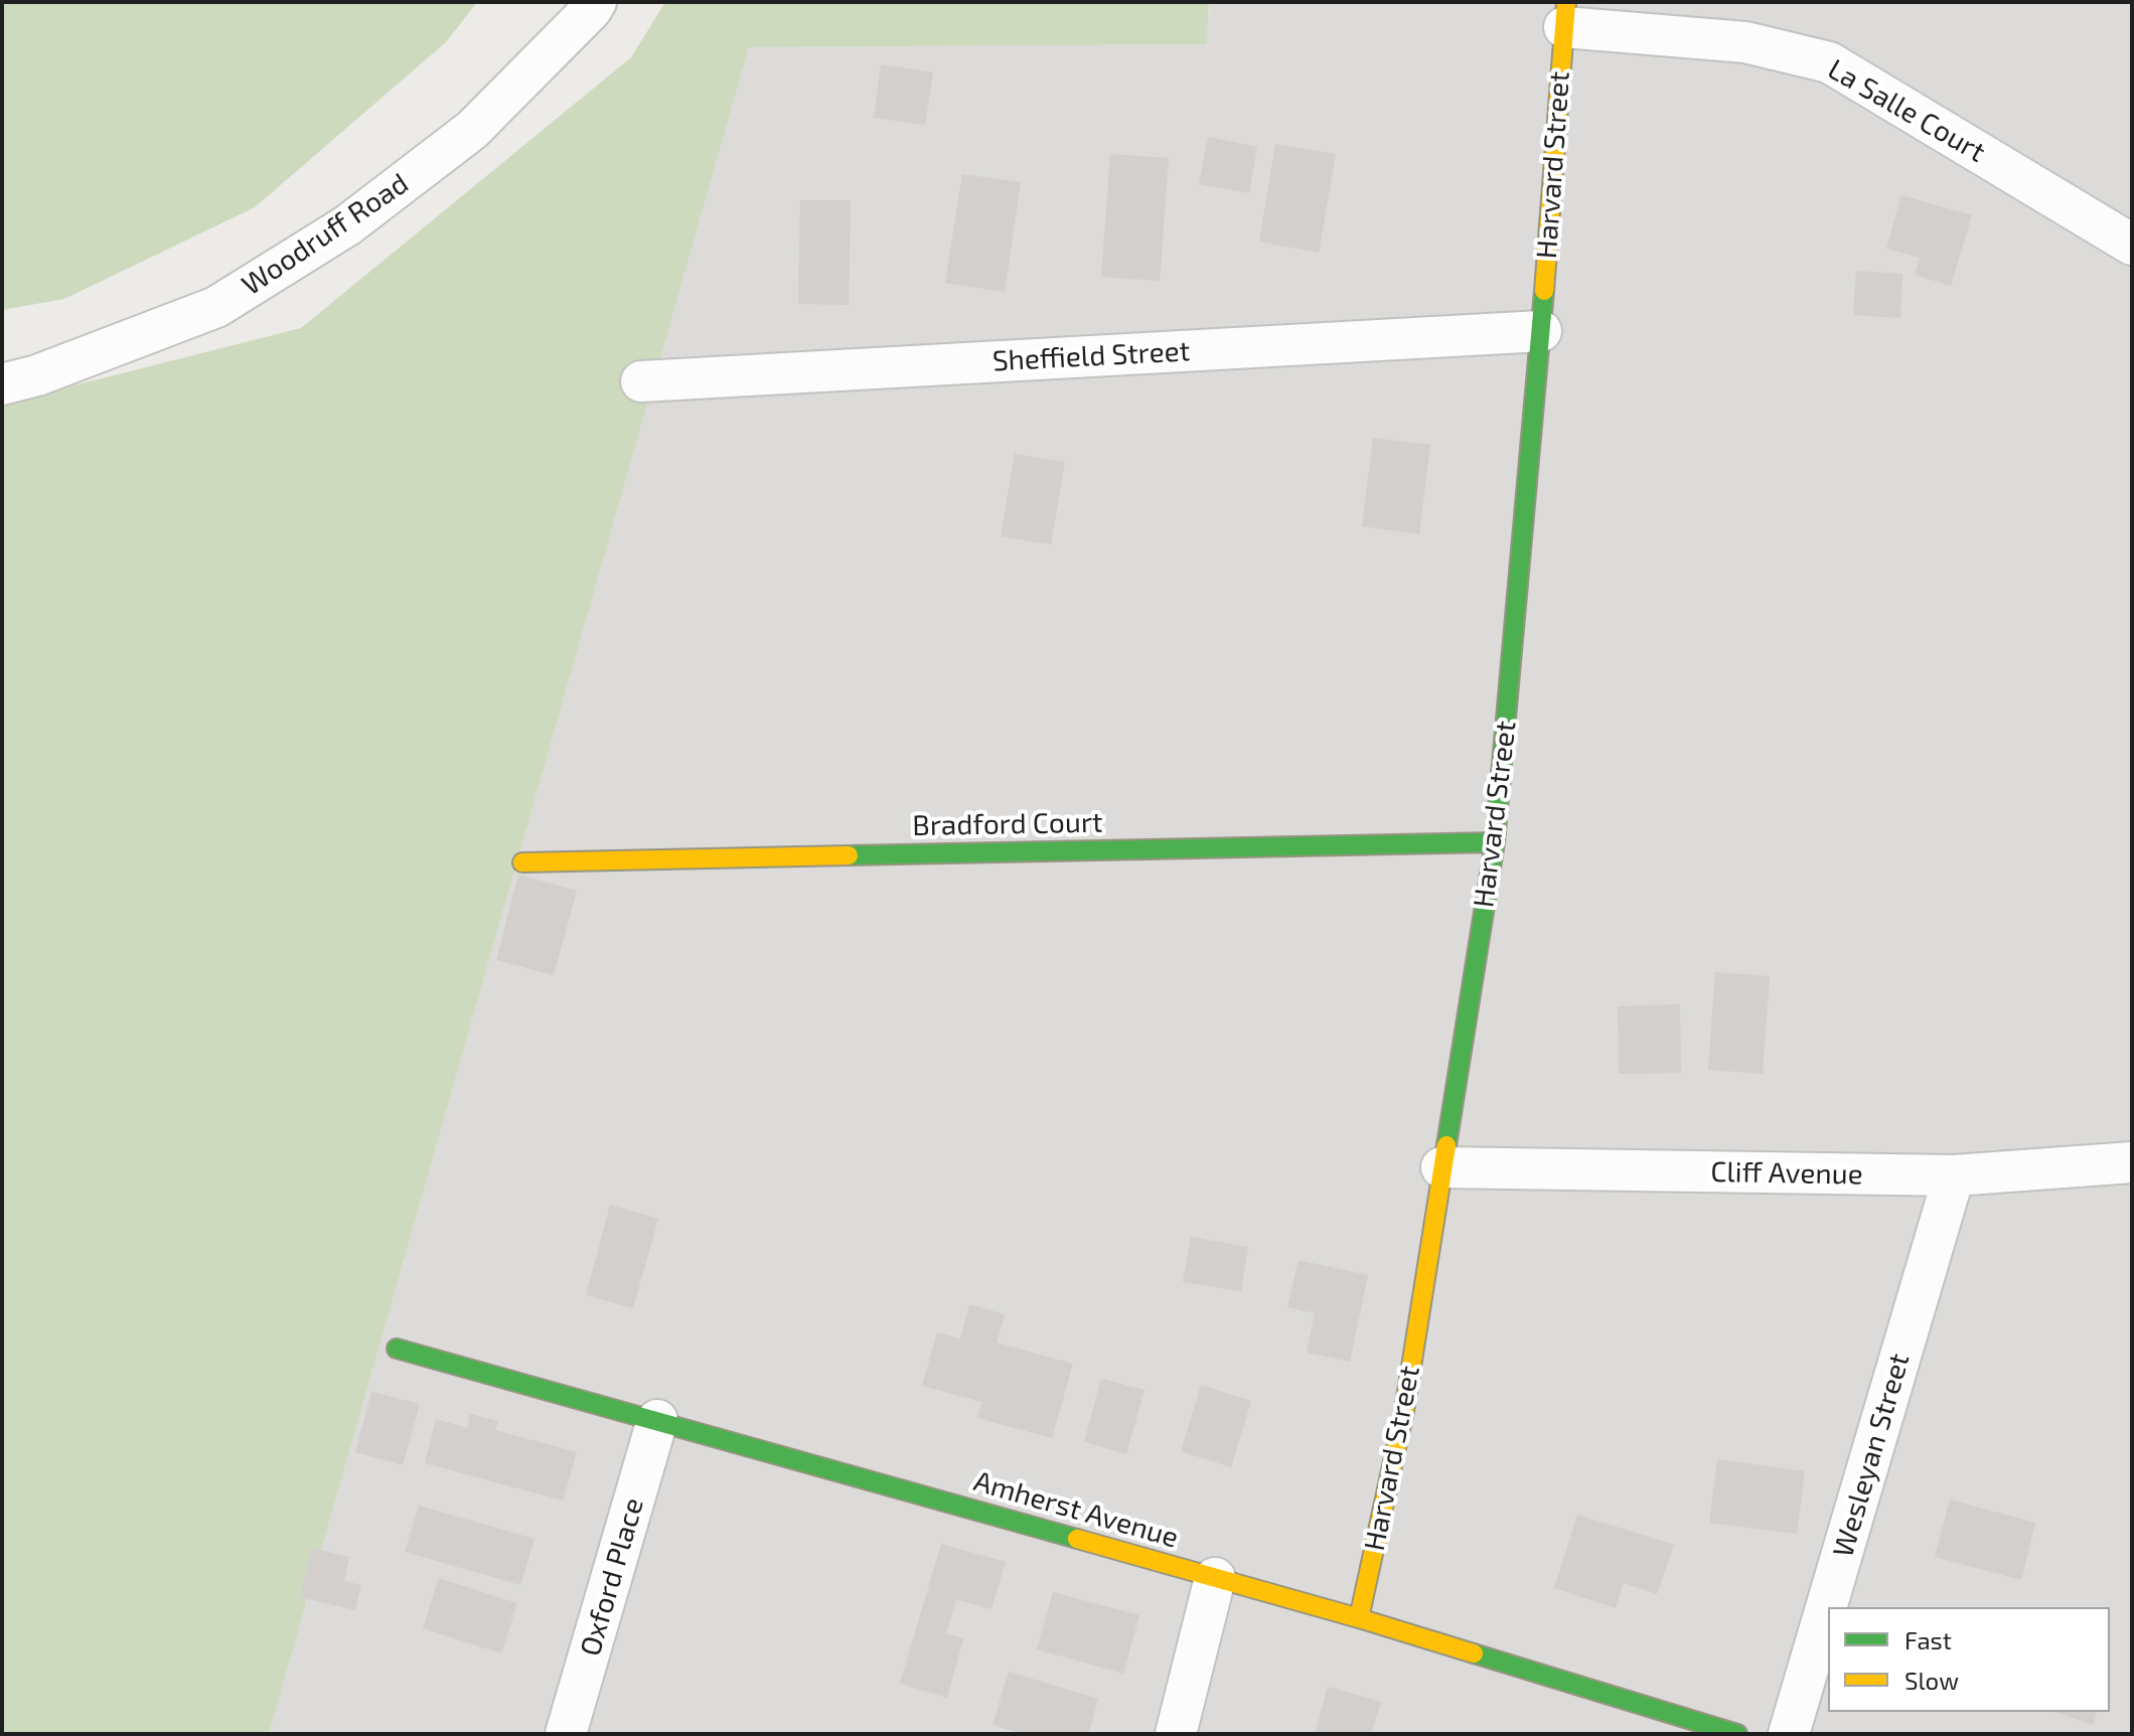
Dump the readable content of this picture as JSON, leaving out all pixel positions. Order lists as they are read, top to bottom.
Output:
{
  "streets": {
    "street": [
      "La Salle Court",
      "Harvard Street",
      "Woodruff Road",
      "Sheffield Street",
      "Bradford Court",
      "Cliff Avenue",
      "Wesleyan Street",
      "Amherst Avenue",
      "Oxford Place"
    ]
  },
  "crossings": [
    ["La Salle Court", "Harvard Street"],
    ["Harvard Street", "Sheffield Street"],
    ["Harvard Street", "Bradford Court"],
    ["Harvard Street", "Cliff Avenue"],
    ["Harvard Street", "Amherst Avenue"],
    ["Cliff Avenue", "Wesleyan Street"],
    ["Amherst Avenue", "Oxford Place"]
  ],
  "legend": ["Fast", "Slow"]
}
